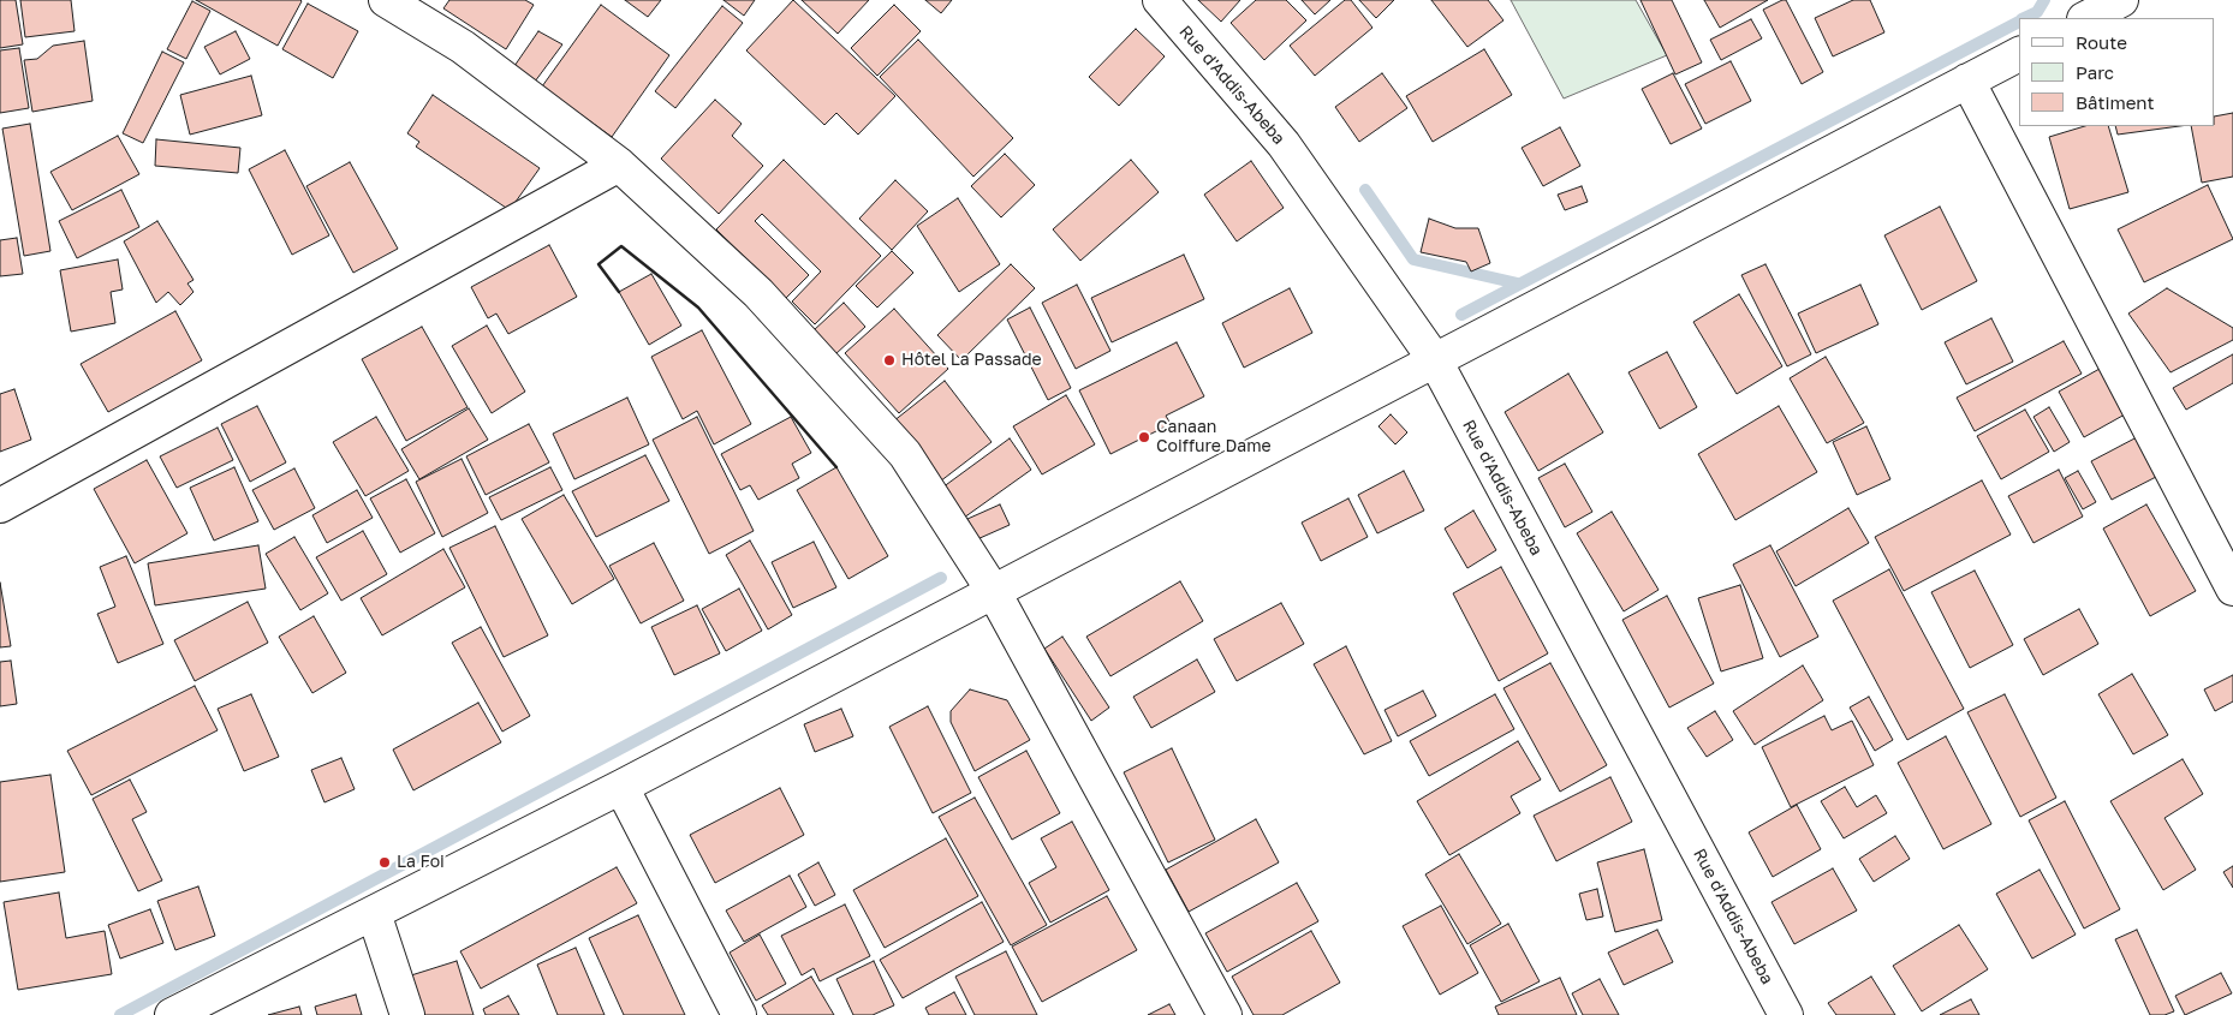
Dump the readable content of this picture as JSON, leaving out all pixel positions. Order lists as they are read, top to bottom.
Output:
{
  "streets": {
    "street": ["Rue d'Addis-Abeba"]
  },
  "places": ["Hôtel La Passade", "Canaan Coiffure Dame", "La Foi"],
  "legend": ["Route", "Parc", "Bâtiment"]
}
